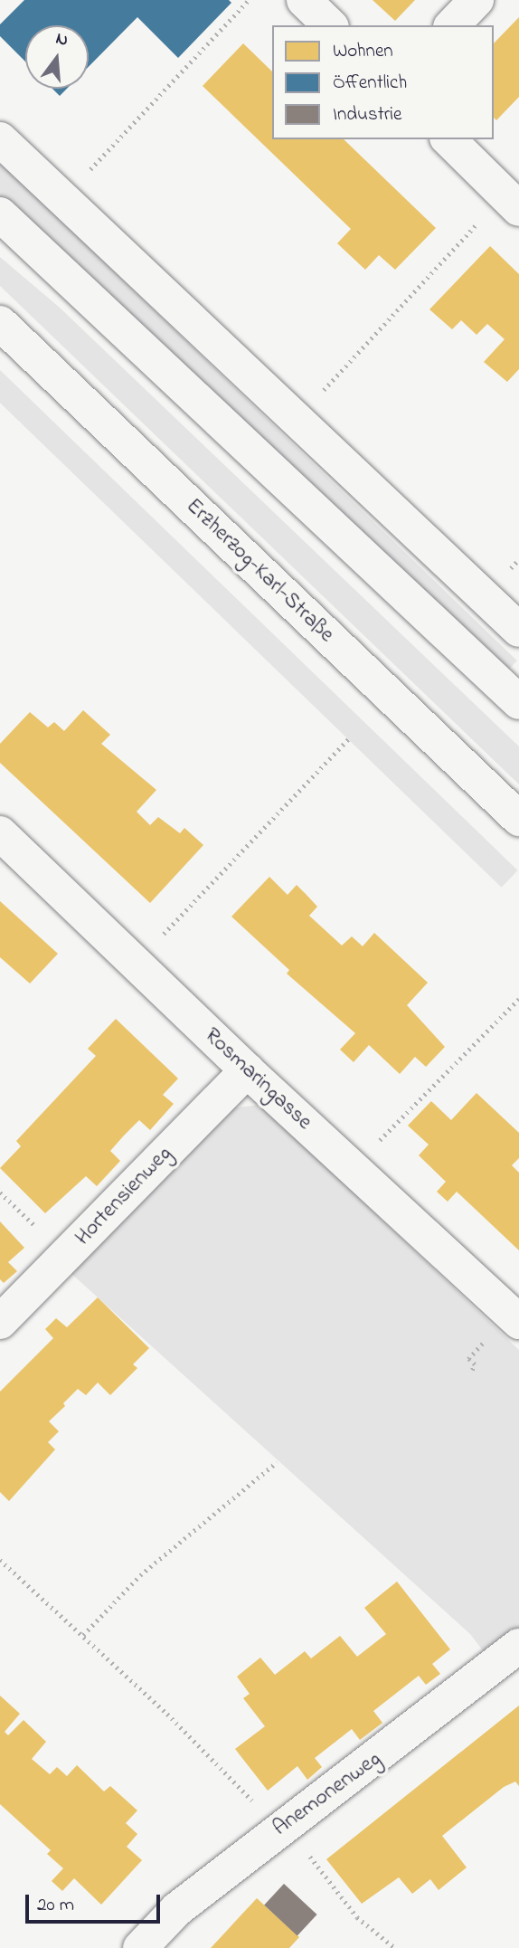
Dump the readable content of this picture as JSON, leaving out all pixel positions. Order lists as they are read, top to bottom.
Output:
{
  "streets": {
    "street": [
      "Erzherzog-Karl-Straße",
      "Rosmaringasse",
      "Hortensienweg",
      "Anemonenweg"
    ]
  },
  "crossings": [
    ["Rosmaringasse", "Hortensienweg"]
  ],
  "legend": ["Wohnen", "Öffentlich", "Industrie"],
  "scale_bar": "20 m",
  "north": "top"
}
